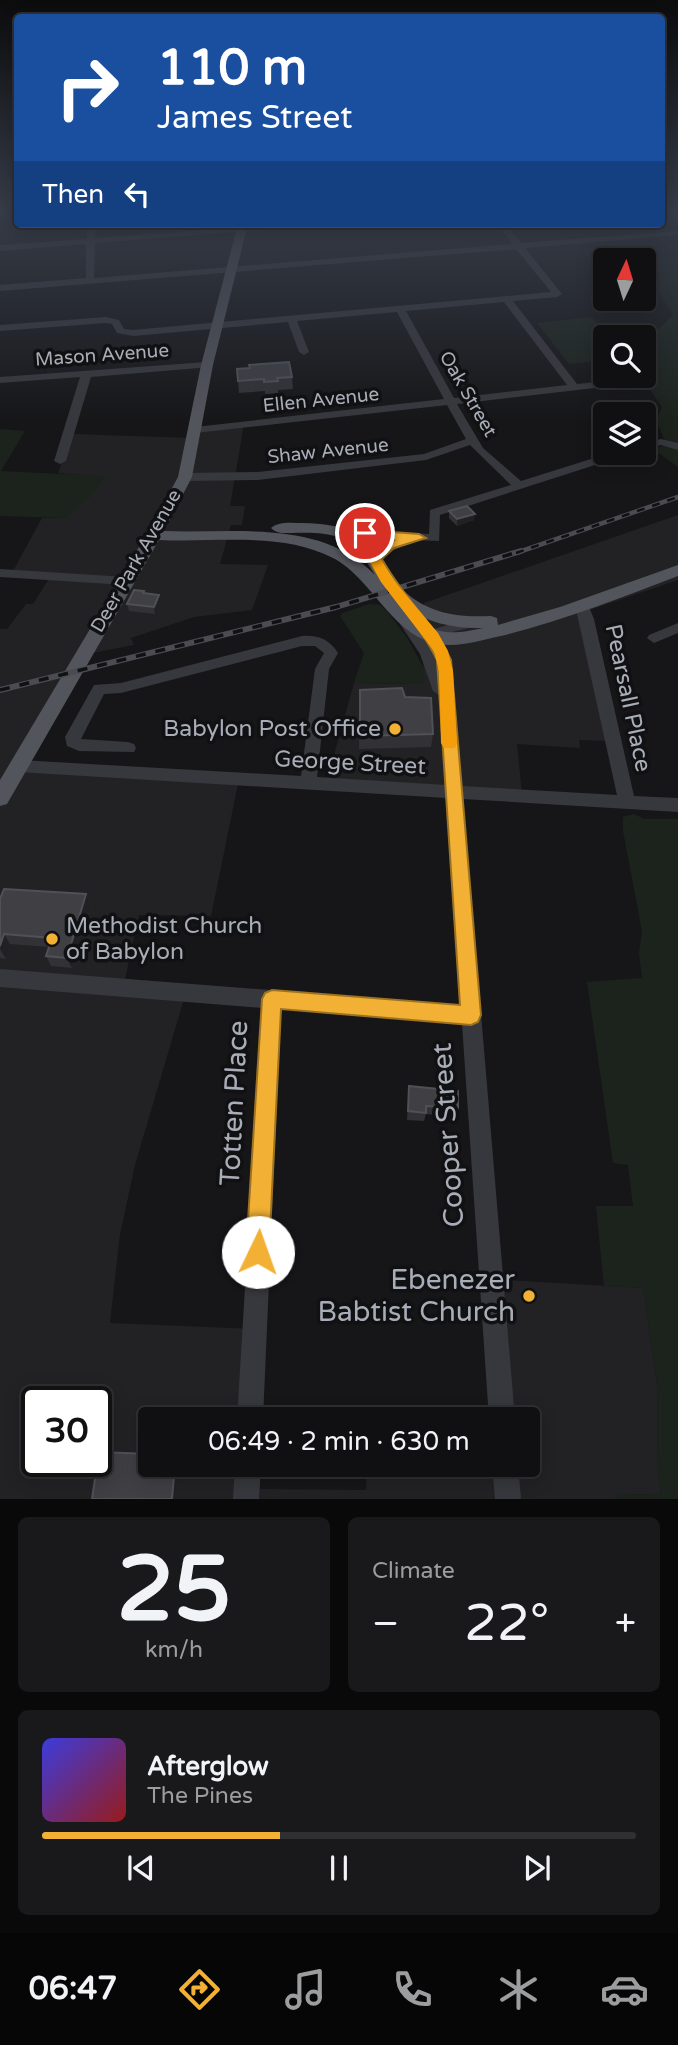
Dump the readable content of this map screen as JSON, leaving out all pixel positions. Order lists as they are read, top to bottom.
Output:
{
  "streets": {
    "main road": ["Deer Park Avenue"],
    "street": [
      "Mason Avenue",
      "Oak Street",
      "Ellen Avenue",
      "Shaw Avenue",
      "Pearsall Place",
      "George Street",
      "Totten Place",
      "Cooper Street"
    ]
  },
  "crossings": [
    ["Mason Avenue", "Deer Park Avenue"],
    ["Oak Street", "Ellen Avenue"],
    ["Oak Street", "Shaw Avenue"],
    ["Ellen Avenue", "Deer Park Avenue"],
    ["Shaw Avenue", "Deer Park Avenue"],
    ["Deer Park Avenue", "George Street"],
    ["Pearsall Place", "George Street"],
    ["George Street", "Cooper Street"]
  ],
  "places": ["Babylon Post Office", "Methodist Church of Babylon", "Ebenezer Babtist Church"],
  "north": "top",
  "page": {
    "turn": ["110 m", "James Street"],
    "then": "Then",
    "limit": "30",
    "trip": "06:49 · 2 min · 630 m",
    "tile": [
      ["25", "km/h"],
      "Climate"
    ],
    "heat": ["−", "22°", "+"],
    "song": ["Afterglow", "The Pines"],
    "tabs": "06:47"
  }
}
